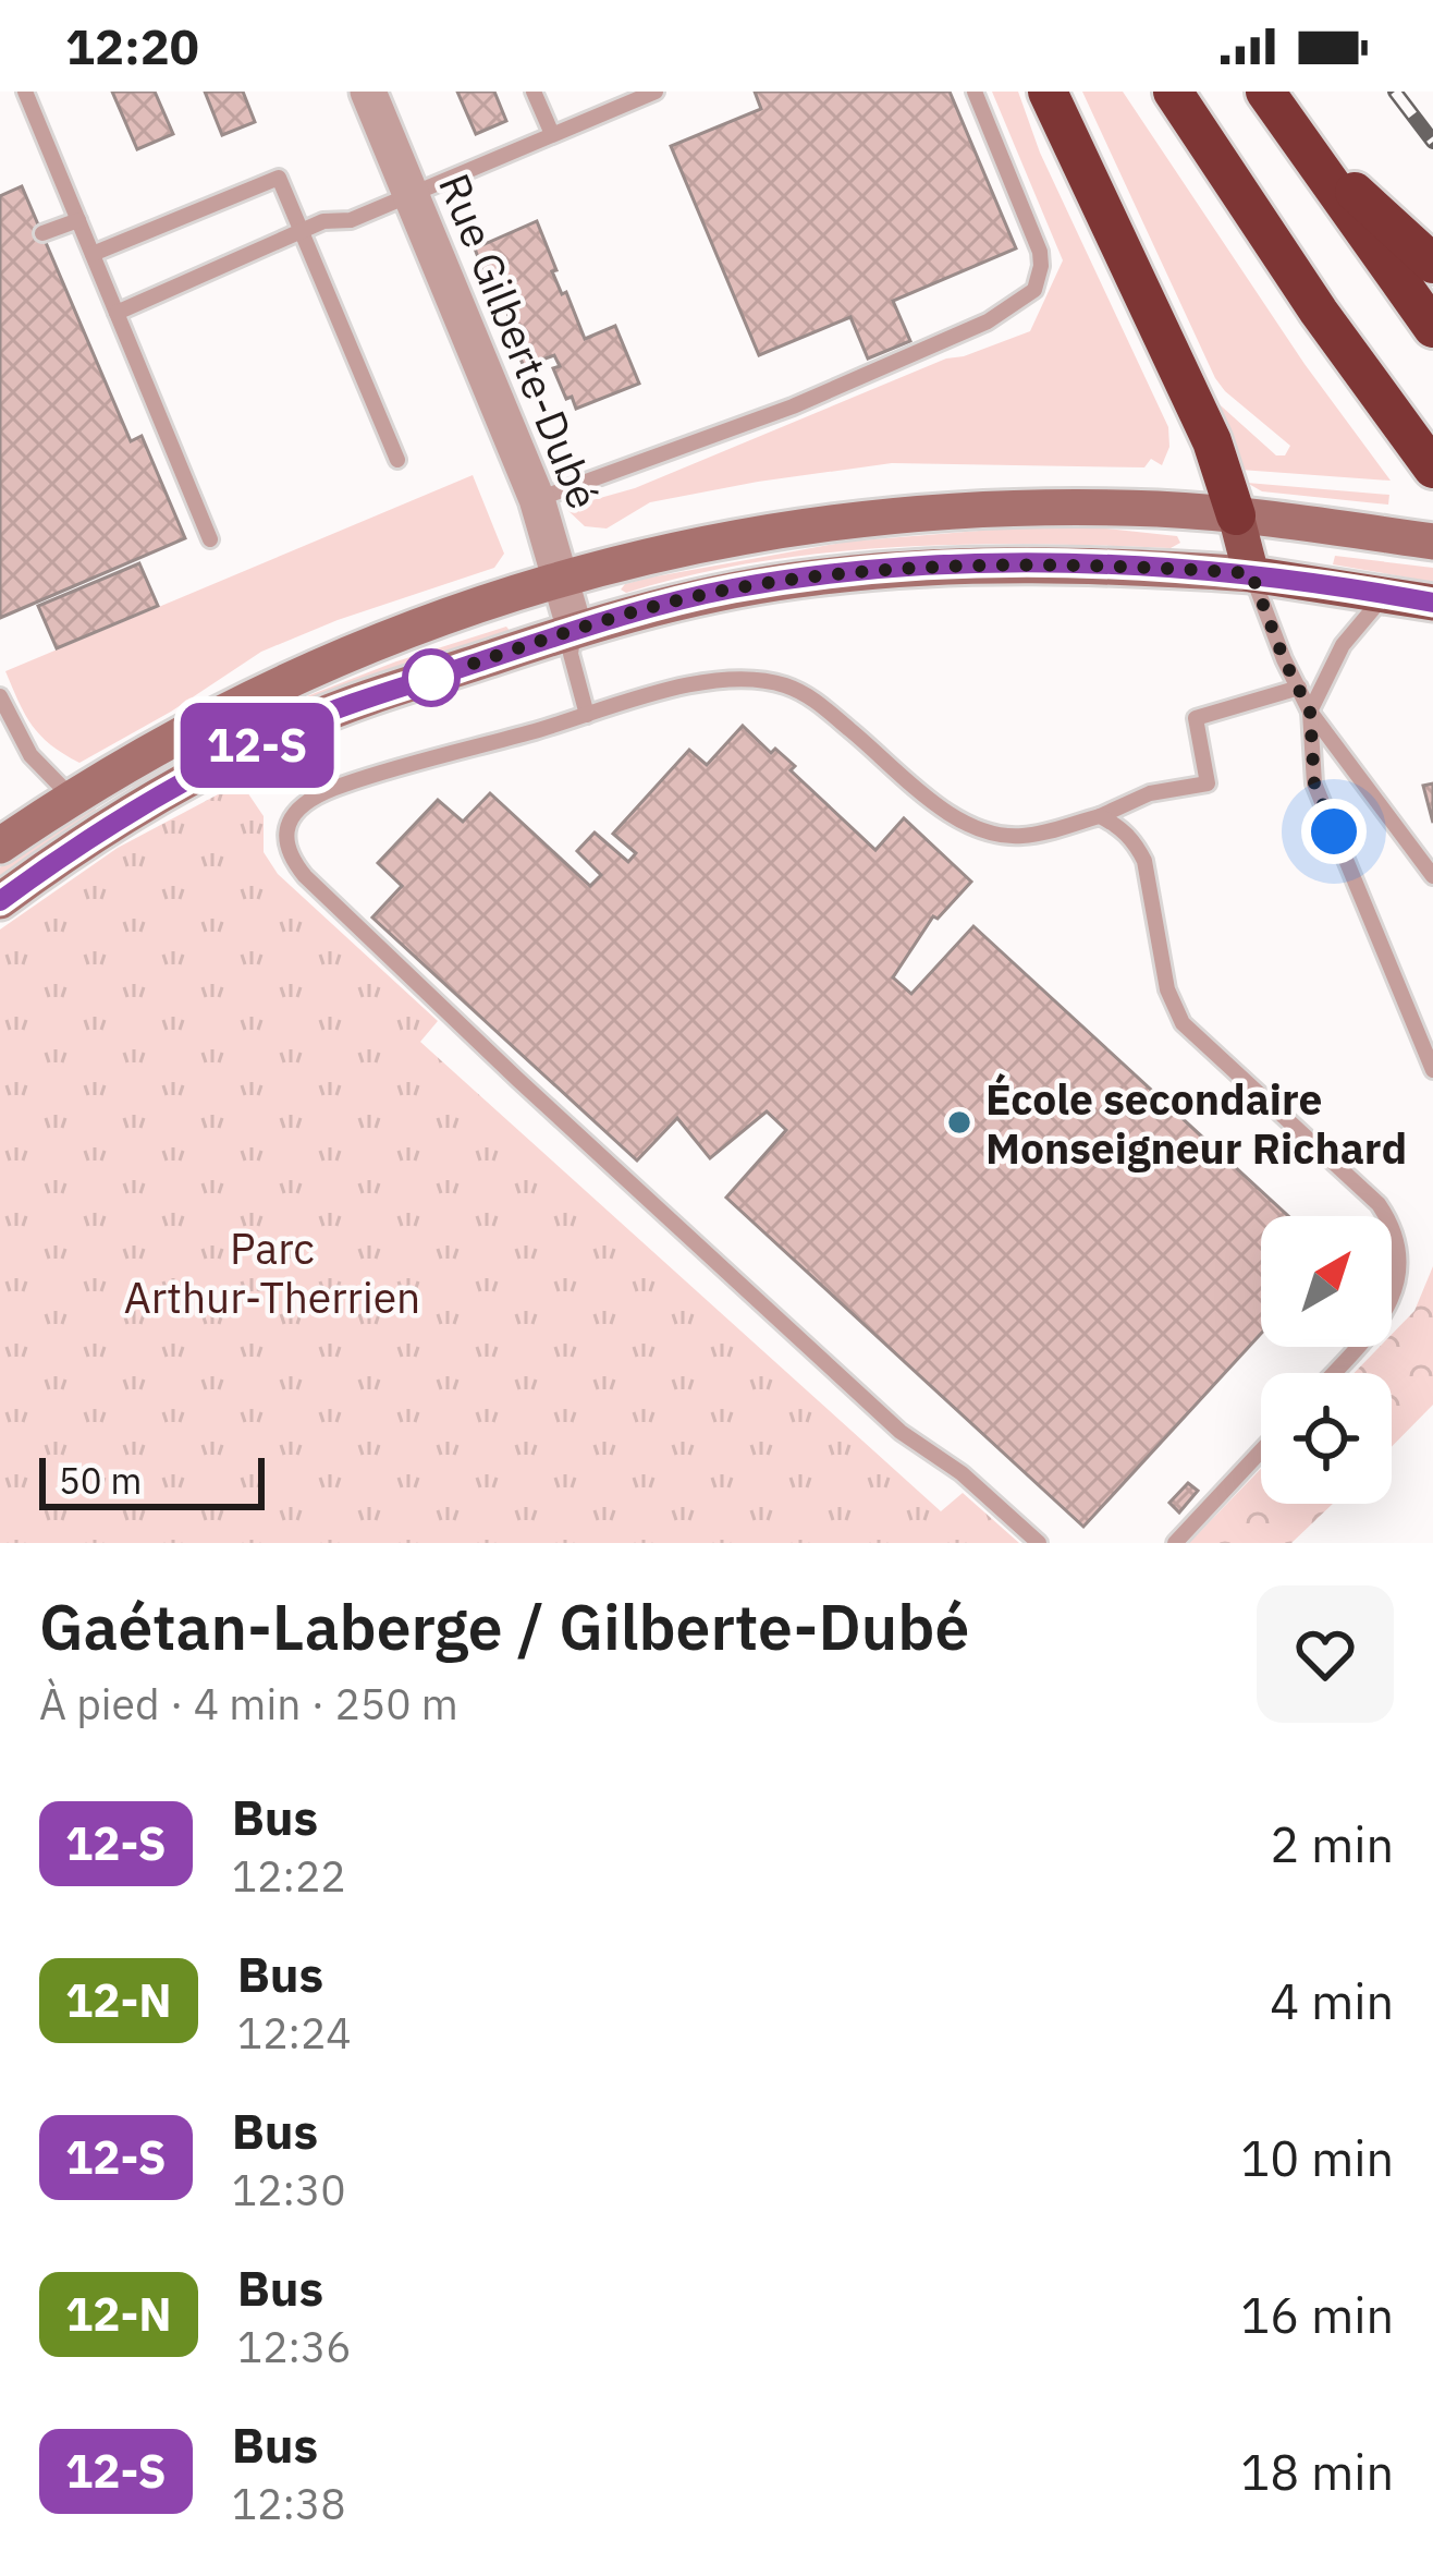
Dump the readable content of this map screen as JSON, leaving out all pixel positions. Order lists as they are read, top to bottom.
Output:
{
  "streets": {
    "street": ["Rue Gilberte-Dubé"]
  },
  "parks": ["Parc Arthur-Therrien"],
  "places": ["École secondaire Monseigneur Richard"],
  "lines": ["bus line 12-S"],
  "scale_bar": "50 m",
  "north": "top right",
  "page": {
    "status": "12:20",
    "on_map": "12-S",
    "scale": "50 m",
    "heading": ["Gaétan-Laberge / Gilberte-Dubé", "À pied · 4 min · 250 m"],
    "list": [
      {
        "mark": "12-S",
        "name": "Bus",
        "note": "12:22",
        "value": "2 min"
      },
      {
        "mark": "12-N",
        "name": "Bus",
        "note": "12:24",
        "value": "4 min"
      },
      {
        "mark": "12-S",
        "name": "Bus",
        "note": "12:30",
        "value": "10 min"
      },
      {
        "mark": "12-N",
        "name": "Bus",
        "note": "12:36",
        "value": "16 min"
      },
      {
        "mark": "12-S",
        "name": "Bus",
        "note": "12:38",
        "value": "18 min"
      }
    ]
  }
}
